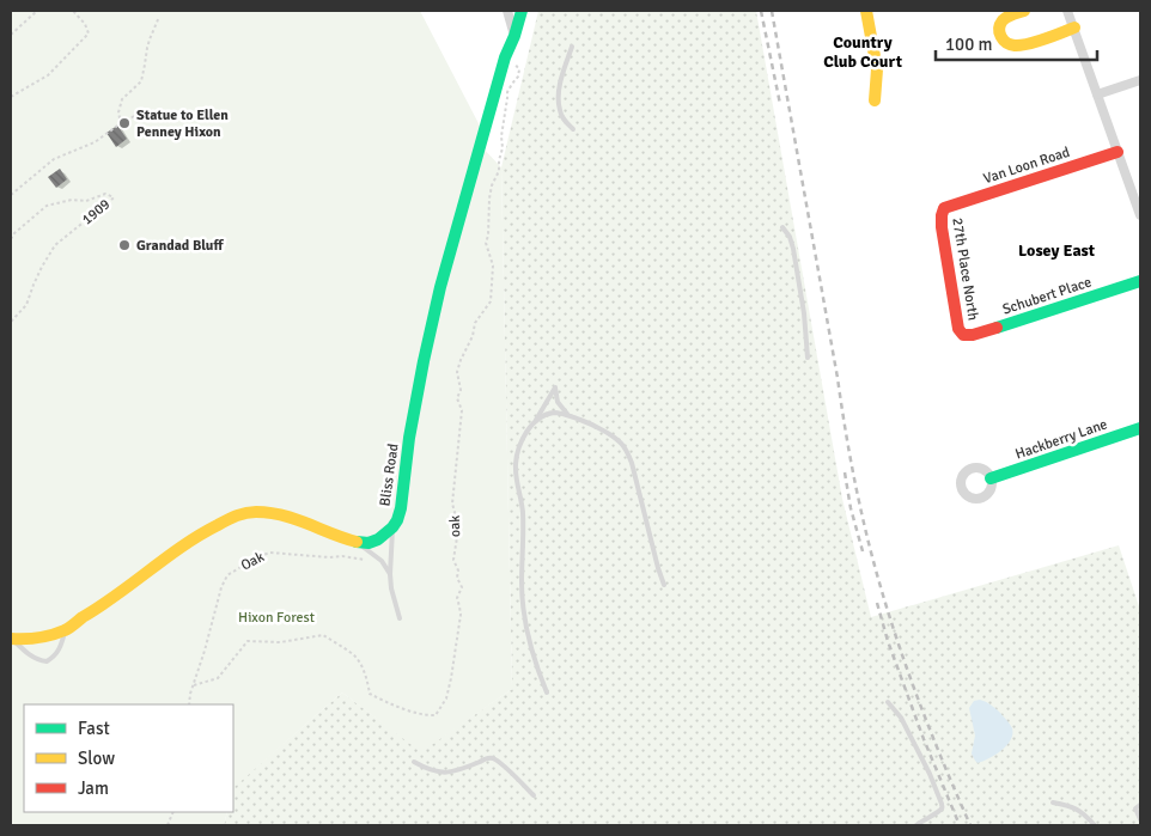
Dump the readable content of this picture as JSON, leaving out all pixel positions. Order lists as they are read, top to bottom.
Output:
{
  "streets": {
    "street": [
      "Van Loon Road",
      "27th Place North",
      "Schubert Place",
      "Hackberry Lane",
      "Bliss Road"
    ],
    "path": ["1909", "oak", "Oak"]
  },
  "crossings": [
    ["Van Loon Road", "27th Place North"],
    ["27th Place North", "Schubert Place"],
    ["Bliss Road", "oak"],
    ["oak", "Oak"]
  ],
  "districts": ["Country Club Court", "Losey East"],
  "parks": ["Hixon Forest"],
  "places": ["Statue to Ellen Penney Hixon", "Grandad Bluff"],
  "legend": ["Fast", "Slow", "Jam"],
  "scale_bar": "100 m"
}
